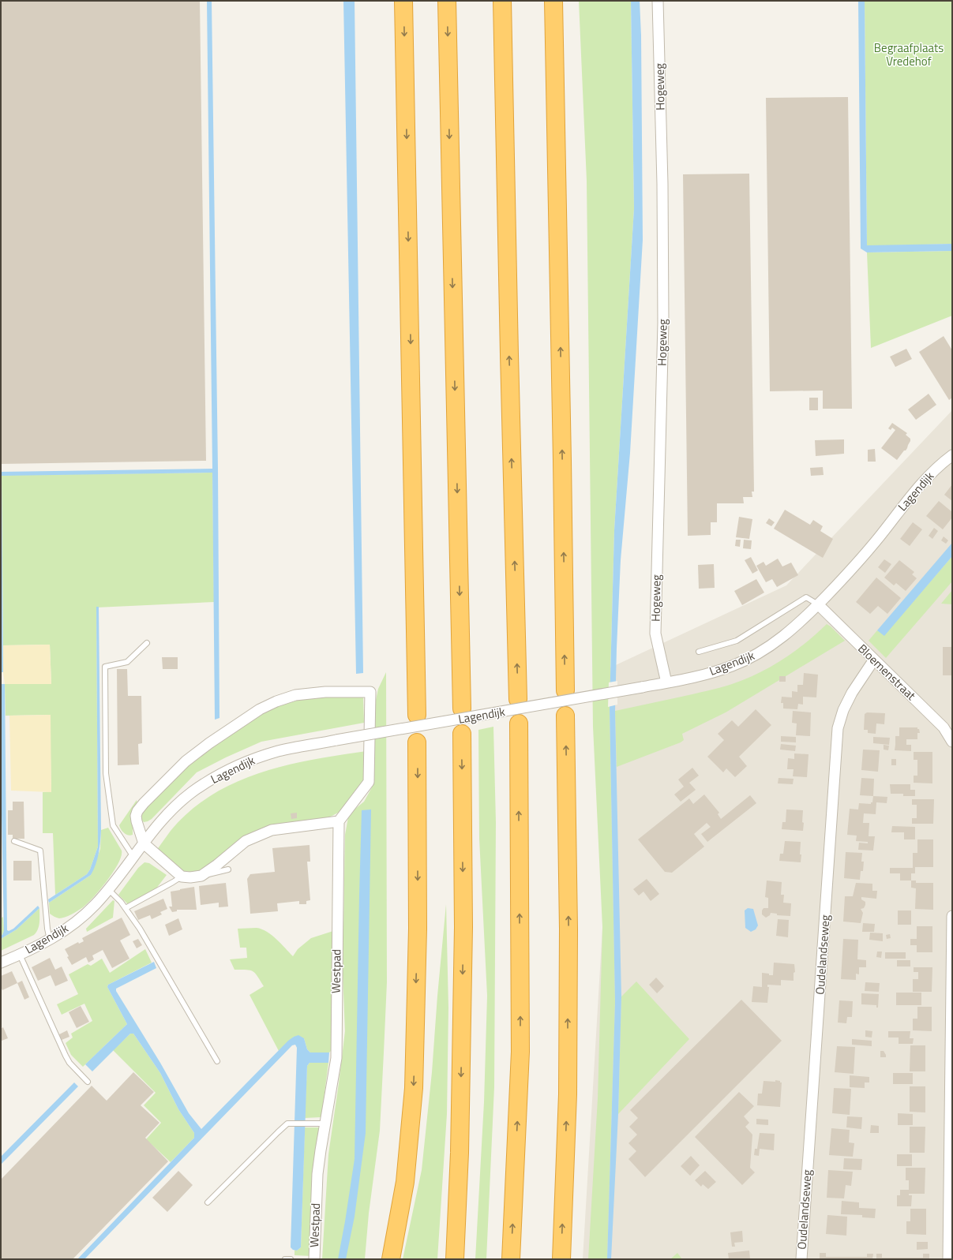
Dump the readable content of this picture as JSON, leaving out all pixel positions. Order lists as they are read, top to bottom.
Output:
{
  "streets": {
    "street": [
      "Hogeweg",
      "Lagendijk",
      "Bloemenstraat",
      "Oudelandseweg",
      "Westpad"
    ]
  },
  "crossings": [
    ["Hogeweg", "Lagendijk"],
    ["Lagendijk", "Bloemenstraat"],
    ["Bloemenstraat", "Oudelandseweg"]
  ],
  "parks": ["Begraafplaats Vredehof"]
}
